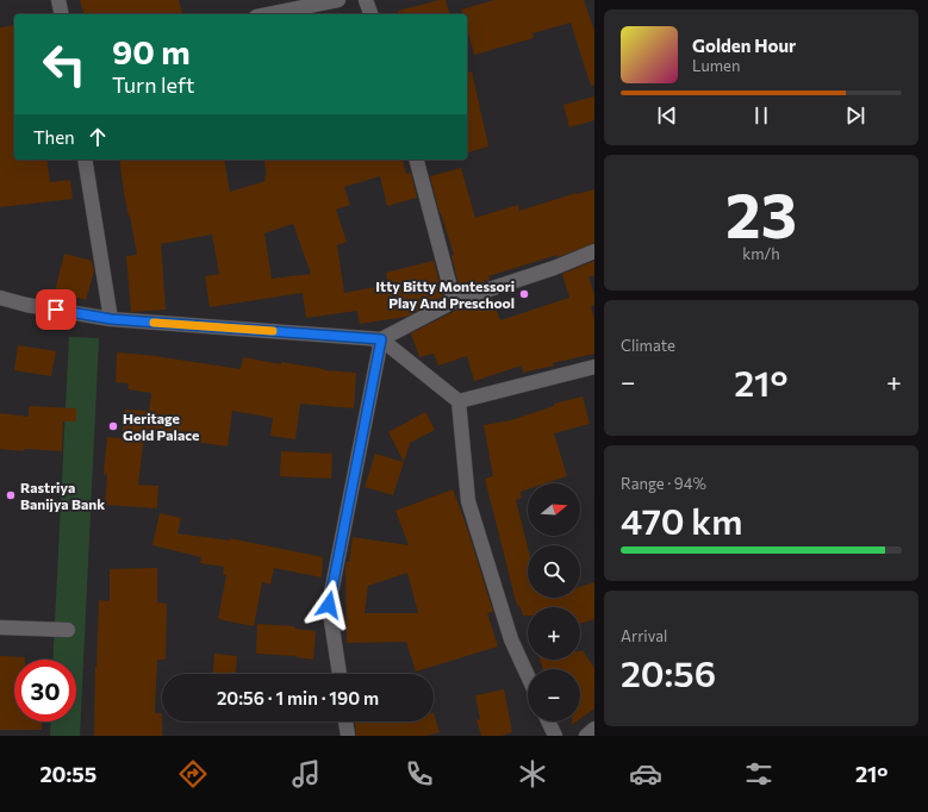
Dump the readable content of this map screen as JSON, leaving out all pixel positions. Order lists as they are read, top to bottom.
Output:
{
  "places": ["Itty Bitty Montessori Play And Preschool", "Heritage Gold Palace", "Rastriya Banijya Bank"],
  "north": "right",
  "page": {
    "turn": ["90 m", "Turn left"],
    "song": ["Golden Hour", "Lumen"],
    "then": "Then",
    "tile": [
      ["23", "km/h"],
      "Climate",
      ["Range · 94%", "470 km"],
      ["Arrival", "20:56"]
    ],
    "heat": ["−", "21°", "+"],
    "map_buttons": ["+", "−"],
    "limit": "30",
    "trip": "20:56 · 1 min · 190 m",
    "tabs": ["20:55", "21°"]
  }
}
